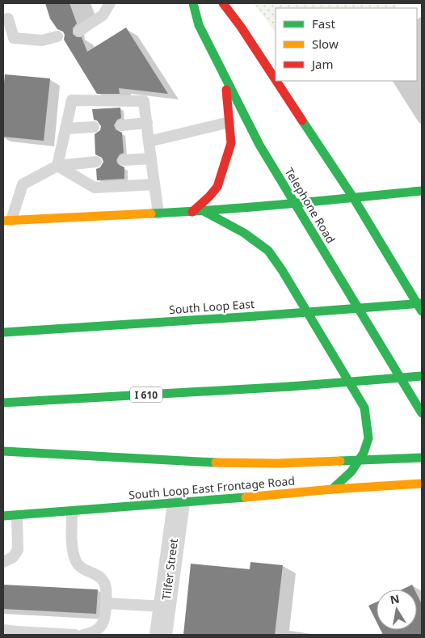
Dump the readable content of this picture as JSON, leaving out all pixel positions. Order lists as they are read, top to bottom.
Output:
{
  "streets": {
    "main road": [
      "Telephone Road",
      "South Loop East",
      "I 610",
      "South Loop East Frontage Road"
    ],
    "street": ["Tilfer Street"]
  },
  "crossings": [
    ["South Loop East Frontage Road", "Tilfer Street"]
  ],
  "legend": ["Fast", "Slow", "Jam"],
  "north": "top"
}
